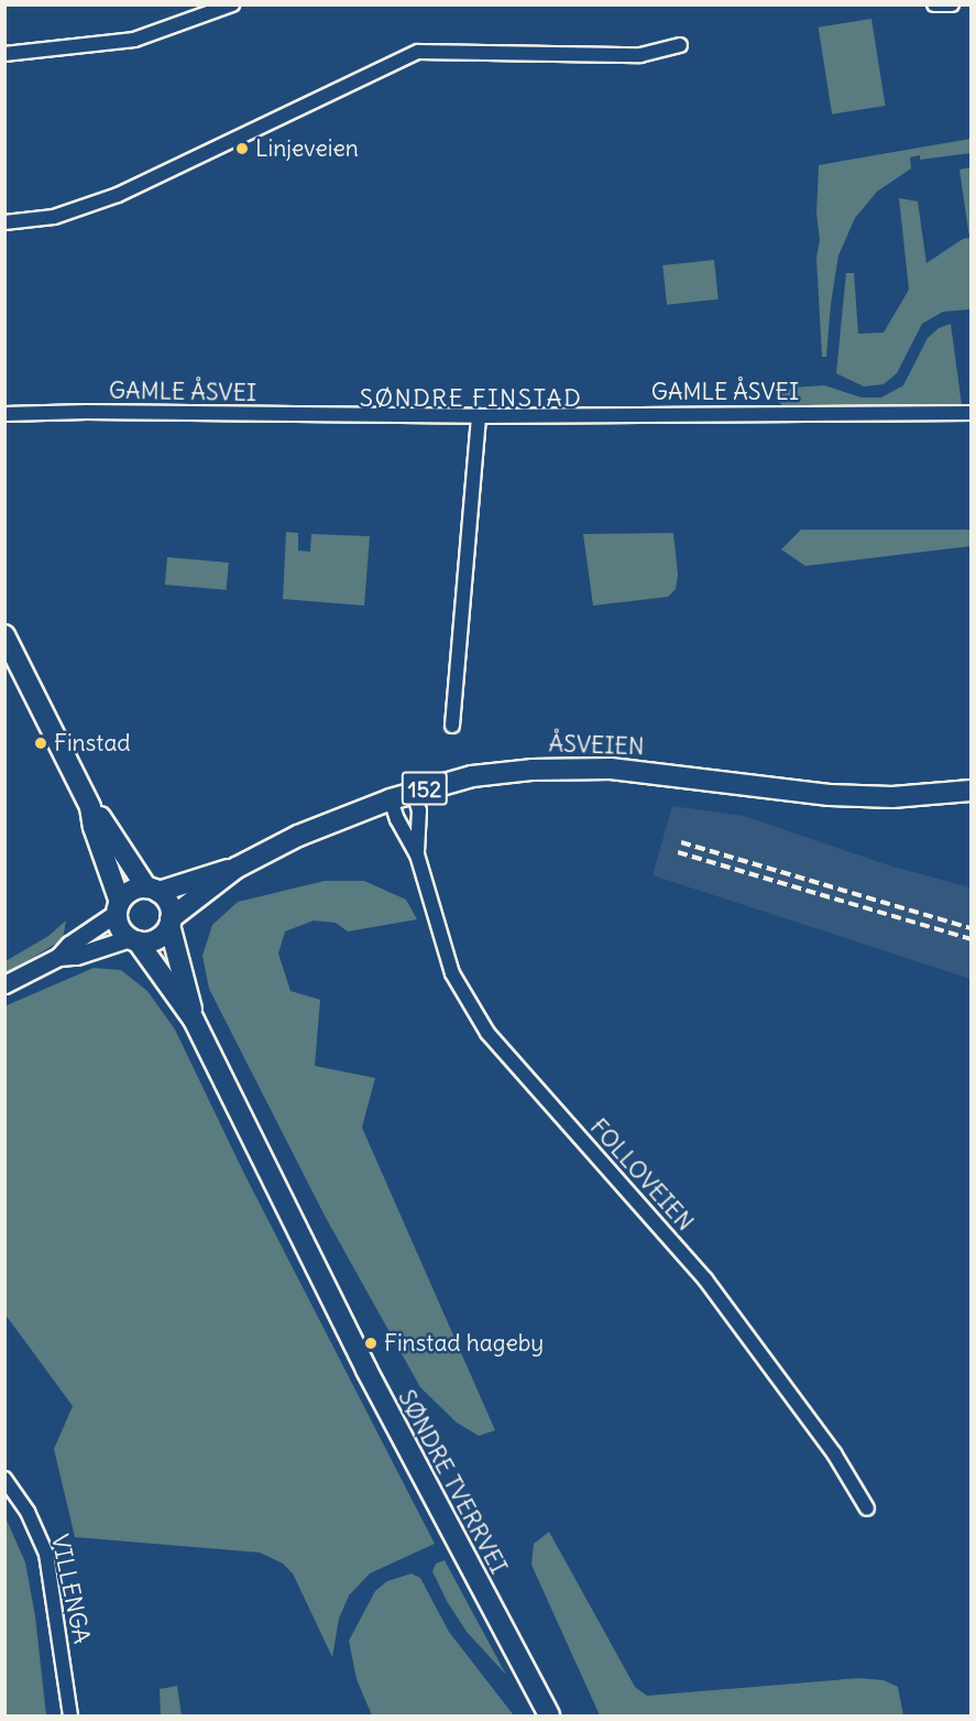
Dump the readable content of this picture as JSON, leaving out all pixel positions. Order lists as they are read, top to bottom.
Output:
{
  "streets": {
    "main road": ["ÅSVEIEN", "152", "SØNDRE TVERRVEI"],
    "street": ["GAMLE ÅSVEI", "FOLLOVEIEN", "VILLENGA"]
  },
  "crossings": [
    ["ÅSVEIEN", "FOLLOVEIEN"],
    ["ÅSVEIEN", "SØNDRE TVERRVEI"]
  ],
  "districts": ["SØNDRE FINSTAD"],
  "places": ["Linjeveien", "Finstad", "Finstad hageby"]
}
